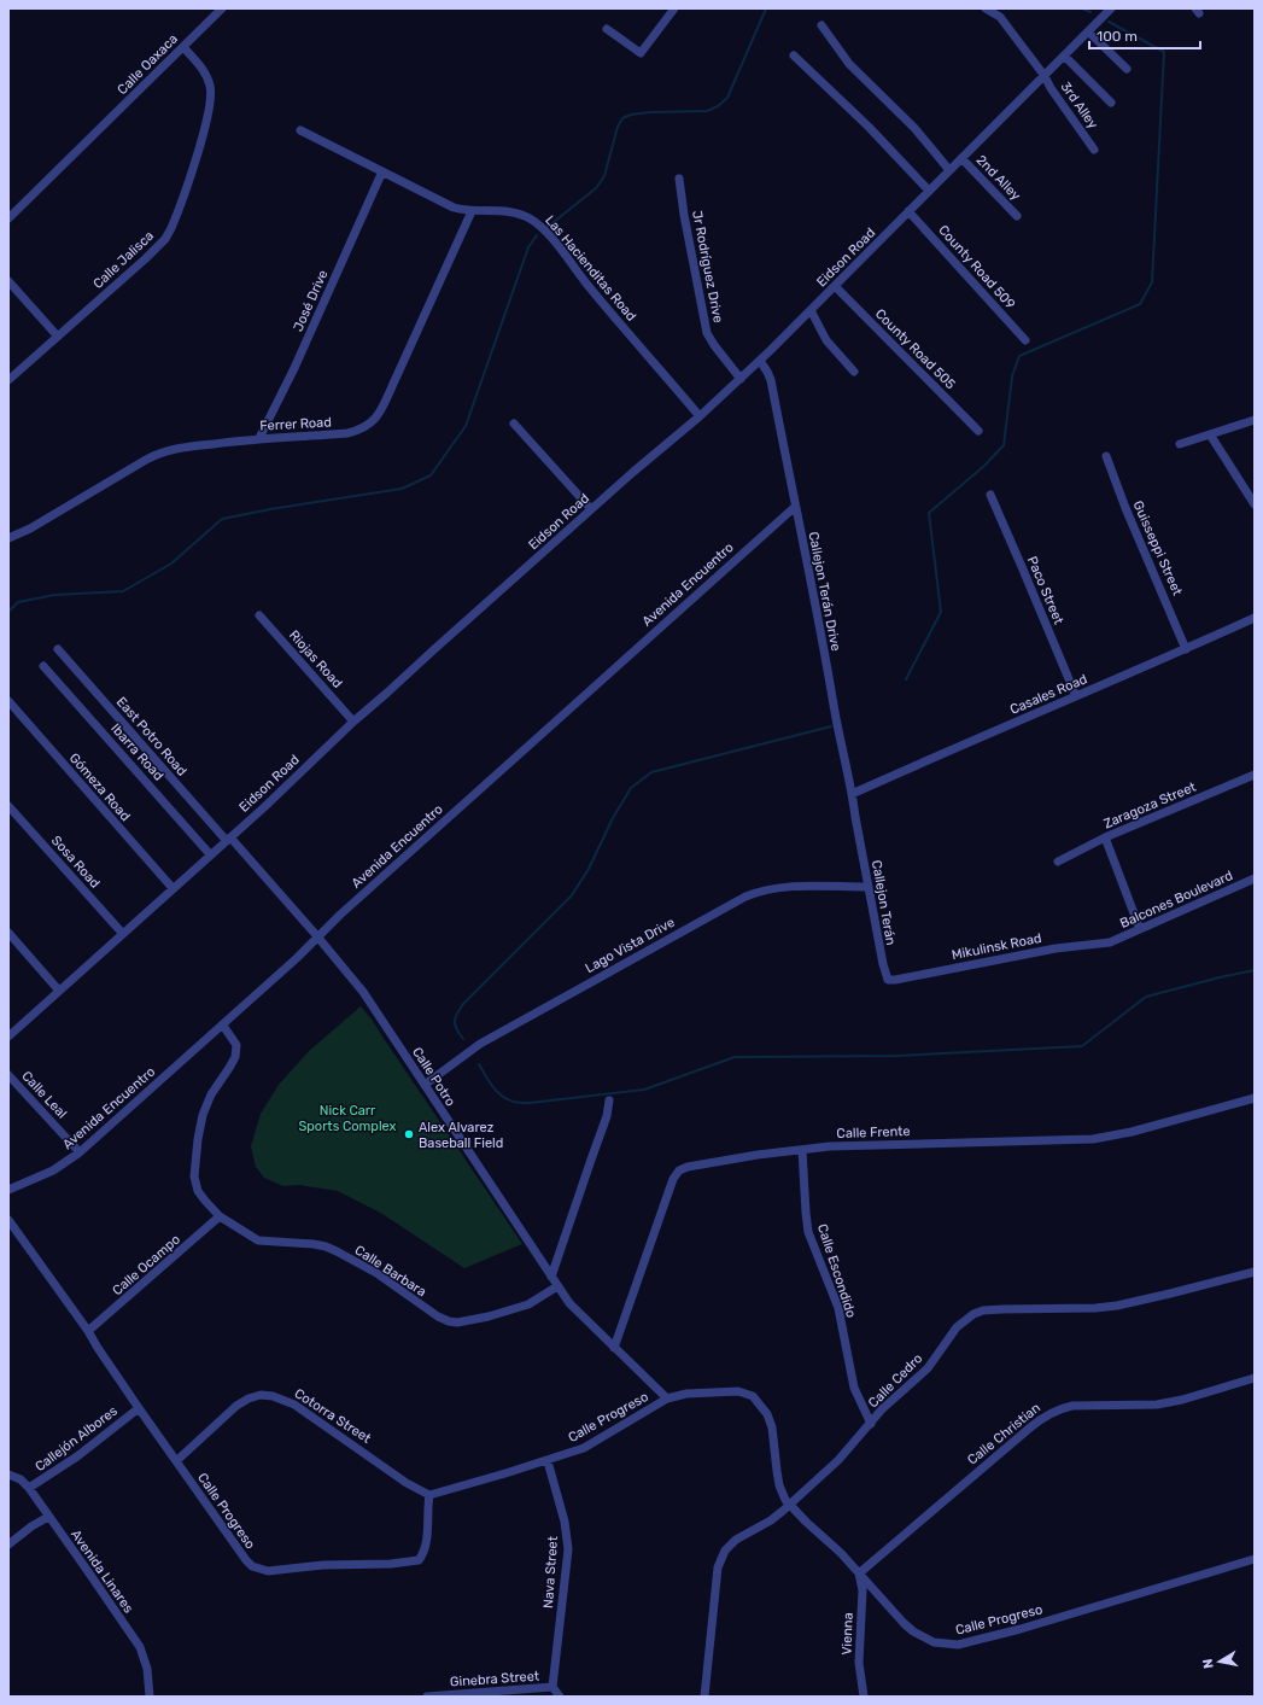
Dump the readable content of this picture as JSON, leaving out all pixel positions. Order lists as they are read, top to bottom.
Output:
{
  "streets": {
    "street": [
      "Calle Oaxaca",
      "3rd Alley",
      "2nd Alley",
      "Eidson Road",
      "Calle Jalisca",
      "Jr Rodríguez Drive",
      "County Road 509",
      "Las Hacienditas Road",
      "José Drive",
      "County Road 505",
      "Ferrer Road",
      "Guisseppi Street",
      "Avenida Encuentro",
      "Paco Street",
      "Callejon Terán Drive",
      "Riojas Road",
      "Casales Road",
      "East Potro Road",
      "Ibarra Road",
      "Gómeza Road",
      "Zaragoza Street",
      "Sosa Road",
      "Balcones Boulevard",
      "Callejon Terán",
      "Lago Vista Drive",
      "Mikulinsk Road",
      "Calle Potro",
      "Calle Leal",
      "Calle Frente",
      "Calle Ocampo",
      "Calle Barbara",
      "Calle Escondido",
      "Calle Cedro",
      "Cotorra Street",
      "Calle Progreso",
      "Calle Christian",
      "Callejón Albores",
      "Avenida Linares",
      "Nava Street",
      "Vienna",
      "Ginebra Street"
    ]
  },
  "crossings": [
    ["Calle Oaxaca", "Calle Jalisca"],
    ["3rd Alley", "Eidson Road"],
    ["2nd Alley", "Eidson Road"],
    ["Eidson Road", "Jr Rodríguez Drive"],
    ["Eidson Road", "County Road 509"],
    ["Eidson Road", "Las Hacienditas Road"],
    ["Eidson Road", "County Road 505"],
    ["Eidson Road", "Callejon Terán Drive"],
    ["Eidson Road", "Riojas Road"],
    ["Eidson Road", "East Potro Road"],
    ["Eidson Road", "Ibarra Road"],
    ["Eidson Road", "Gómeza Road"],
    ["Eidson Road", "Sosa Road"],
    ["Eidson Road", "Calle Potro"],
    ["Las Hacienditas Road", "José Drive"],
    ["Las Hacienditas Road", "Ferrer Road"],
    ["José Drive", "Ferrer Road"],
    ["Guisseppi Street", "Casales Road"],
    ["Avenida Encuentro", "Callejon Terán Drive"],
    ["Avenida Encuentro", "Calle Potro"],
    ["Avenida Encuentro", "Calle Leal"],
    ["Avenida Encuentro", "Calle Barbara"],
    ["Paco Street", "Casales Road"],
    ["Callejon Terán Drive", "Casales Road"],
    ["Callejon Terán Drive", "Callejon Terán"],
    ["East Potro Road", "Calle Potro"],
    ["Balcones Boulevard", "Mikulinsk Road"],
    ["Callejon Terán", "Lago Vista Drive"],
    ["Callejon Terán", "Mikulinsk Road"],
    ["Lago Vista Drive", "Calle Potro"],
    ["Calle Potro", "Calle Frente"],
    ["Calle Potro", "Calle Barbara"],
    ["Calle Potro", "Calle Progreso"],
    ["Calle Frente", "Calle Escondido"],
    ["Calle Ocampo", "Calle Barbara"],
    ["Calle Ocampo", "Calle Progreso"],
    ["Calle Escondido", "Calle Cedro"],
    ["Calle Cedro", "Calle Progreso"],
    ["Cotorra Street", "Calle Progreso"],
    ["Calle Progreso", "Calle Christian"],
    ["Calle Progreso", "Callejón Albores"],
    ["Calle Progreso", "Nava Street"],
    ["Calle Progreso", "Vienna"],
    ["Calle Christian", "Vienna"],
    ["Callejón Albores", "Avenida Linares"],
    ["Nava Street", "Ginebra Street"]
  ],
  "parks": ["Nick Carr Sports Complex"],
  "places": ["Alex Alvarez Baseball Field"],
  "scale_bar": "100 m",
  "north": "left"
}
